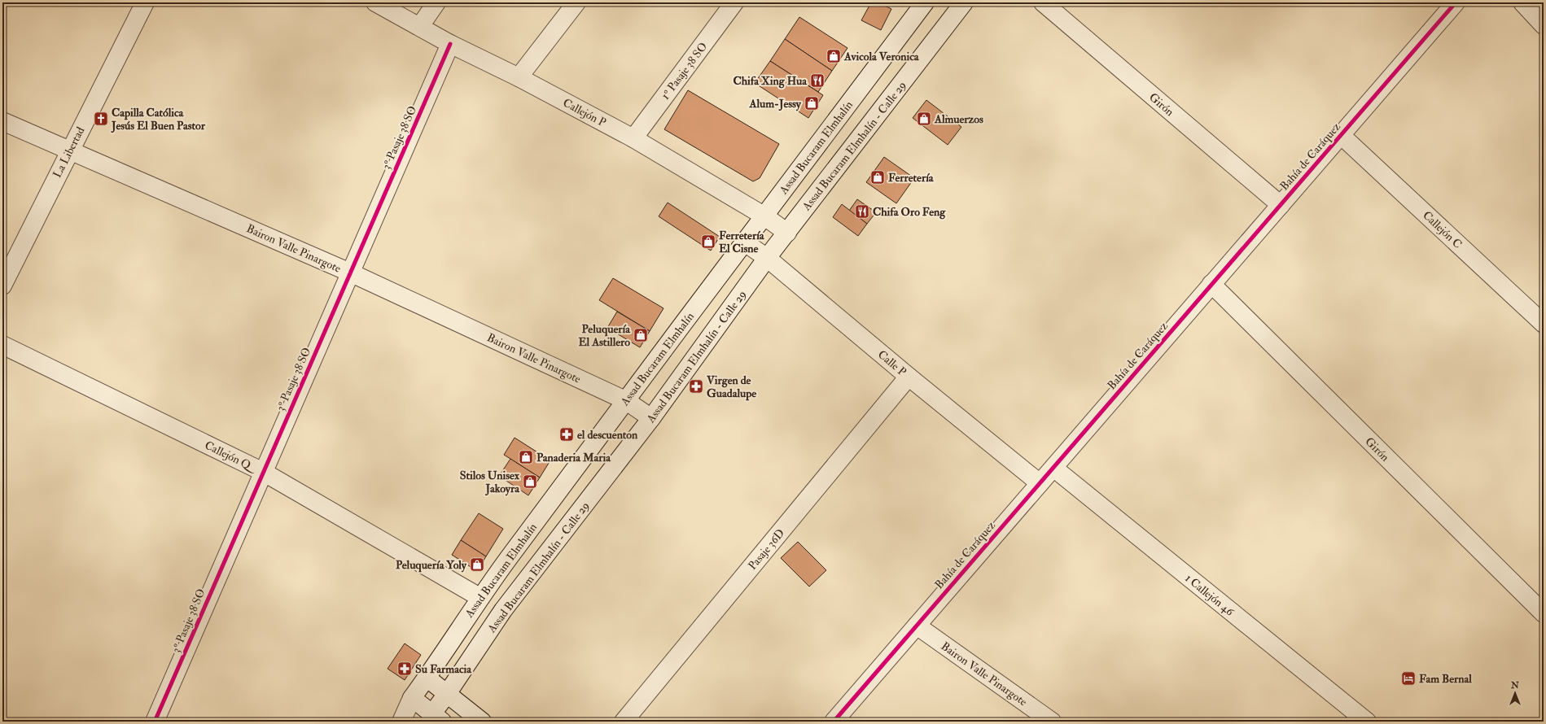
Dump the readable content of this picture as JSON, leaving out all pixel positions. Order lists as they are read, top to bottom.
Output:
{
  "streets": {
    "street": [
      "1º Pasaje 38 SO",
      "Girón",
      "Callejón P",
      "3º Pasaje 38 SO",
      "Assad Bucaram Elmhalín - Calle 29",
      "Assad Bucaram Elmhalín",
      "La Libertad",
      "Bahía de Caráquez",
      "Callejón C",
      "Bairon Valle Pinargote",
      "Calle P",
      "Callejón Q",
      "Pasaje 36D",
      "1 Callejón 46"
    ]
  },
  "crossings": [
    ["1º Pasaje 38 SO", "Callejón P"],
    ["Girón", "Bahía de Caráquez"],
    ["Callejón P", "3º Pasaje 38 SO"],
    ["Callejón P", "Assad Bucaram Elmhalín - Calle 29"],
    ["Callejón P", "Assad Bucaram Elmhalín"],
    ["3º Pasaje 38 SO", "Bairon Valle Pinargote"],
    ["3º Pasaje 38 SO", "Callejón Q"],
    ["Assad Bucaram Elmhalín - Calle 29", "Bairon Valle Pinargote"],
    ["Assad Bucaram Elmhalín - Calle 29", "Calle P"],
    ["Assad Bucaram Elmhalín", "Bairon Valle Pinargote"],
    ["Assad Bucaram Elmhalín", "Calle P"],
    ["Assad Bucaram Elmhalín", "Callejón Q"],
    ["La Libertad", "Bairon Valle Pinargote"],
    ["Bahía de Caráquez", "Callejón C"],
    ["Bahía de Caráquez", "Bairon Valle Pinargote"],
    ["Bahía de Caráquez", "Calle P"],
    ["Bahía de Caráquez", "1 Callejón 46"],
    ["Calle P", "Pasaje 36D"]
  ],
  "places": {
    "shop": [
      "Avicola Veronica",
      "Alum-Jessy",
      "Almuerzos",
      "Ferretería",
      "Ferretería El Cisne",
      "Peluquería El Astillero",
      "Panaderia Maria",
      "Stilos Unisex Jakoyra",
      "Peluquería Yoly"
    ],
    "restaurant": ["Chifa Xing Hua", "Chifa Oro Feng"],
    "church": ["Capilla Católica Jesús El Buen Pastor"],
    "pharmacy": ["Virgen de Guadalupe", "el descuenton", "Su Farmacia"],
    "hotel": ["Fam Bernal"]
  },
  "north": "top"
}
